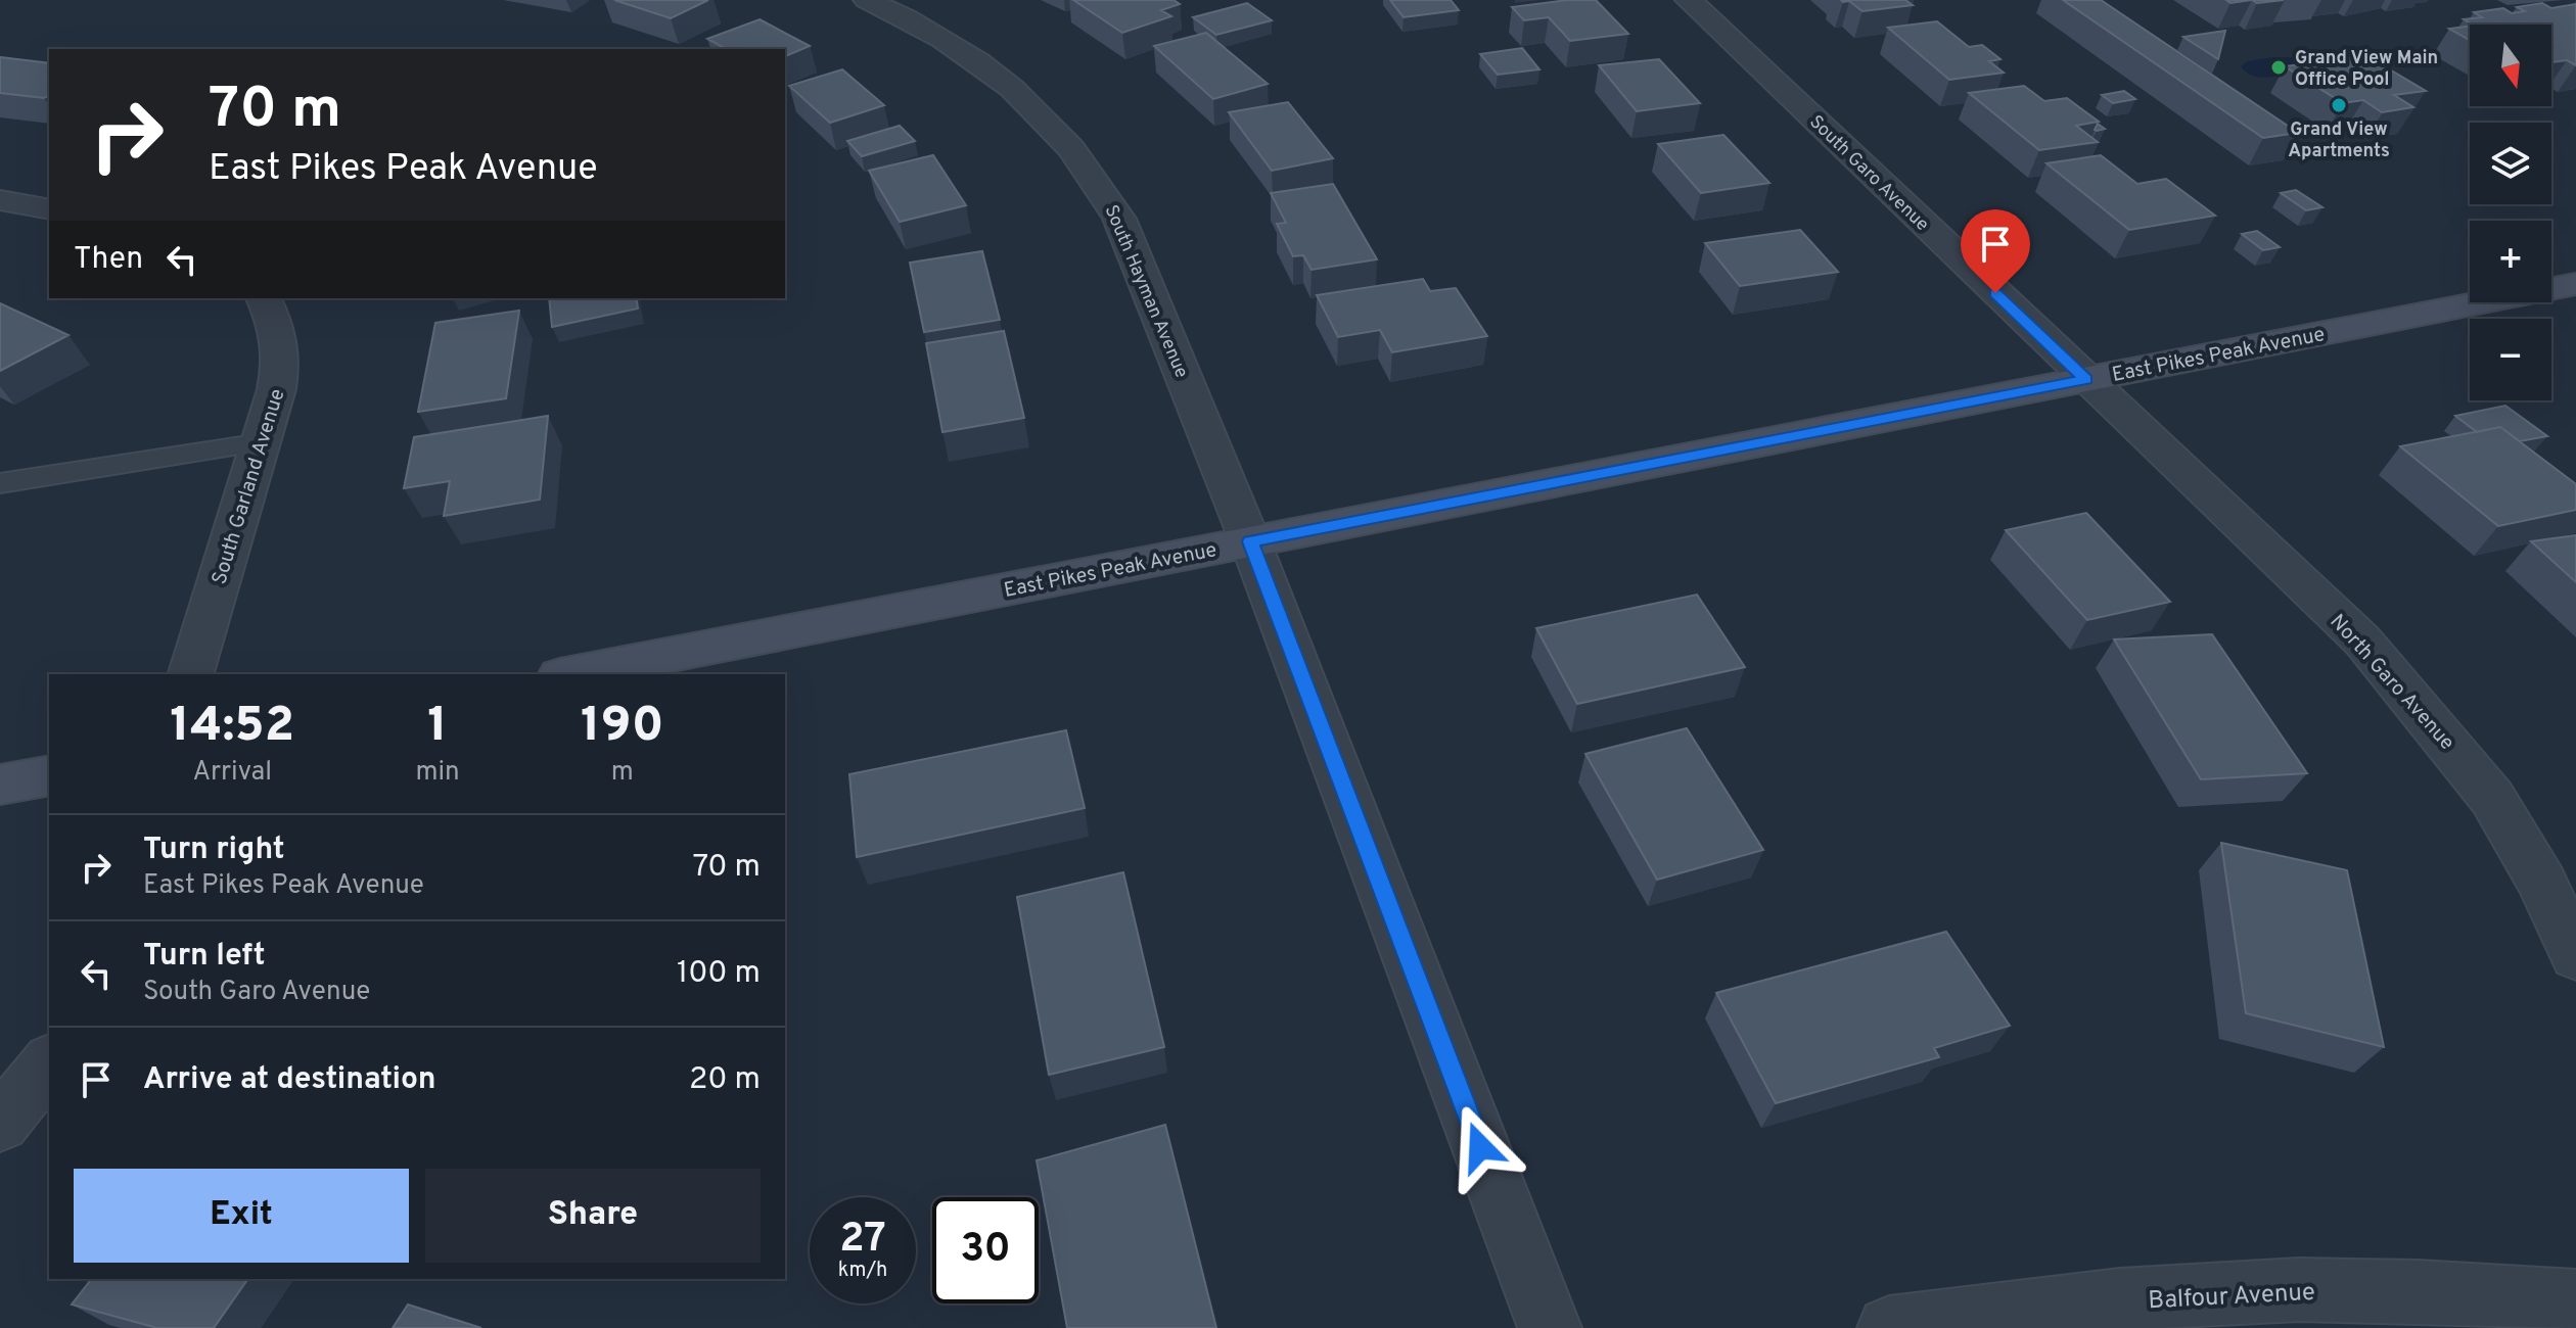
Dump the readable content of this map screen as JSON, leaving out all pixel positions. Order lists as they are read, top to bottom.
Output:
{
  "streets": {
    "main road": ["East Pikes Peak Avenue"],
    "street": [
      "South Garo Avenue",
      "South Hayman Avenue",
      "South Garland Avenue",
      "North Garo Avenue",
      "Balfour Avenue"
    ]
  },
  "crossings": [
    ["South Garo Avenue", "East Pikes Peak Avenue"],
    ["South Garo Avenue", "North Garo Avenue"],
    ["South Hayman Avenue", "East Pikes Peak Avenue"],
    ["East Pikes Peak Avenue", "North Garo Avenue"]
  ],
  "places": ["Grand View Main Office Pool", "Grand View Apartments"],
  "north": "bottom",
  "page": {
    "map_buttons": ["+", "−"],
    "turn": ["70 m", "East Pikes Peak Avenue"],
    "then": "Then",
    "eta": [
      "14:52",
      "Arrival",
      "1",
      "min",
      "190",
      "m"
    ],
    "list": [
      {
        "name": "Turn right",
        "note": "East Pikes Peak Avenue",
        "value": "70 m"
      },
      {
        "name": "Turn left",
        "note": "South Garo Avenue",
        "value": "100 m"
      },
      {
        "name": "Arrive at destination",
        "value": "20 m"
      }
    ],
    "buttons": ["Exit", "Share"],
    "speed": "27 km/h",
    "limit": "30"
  }
}
